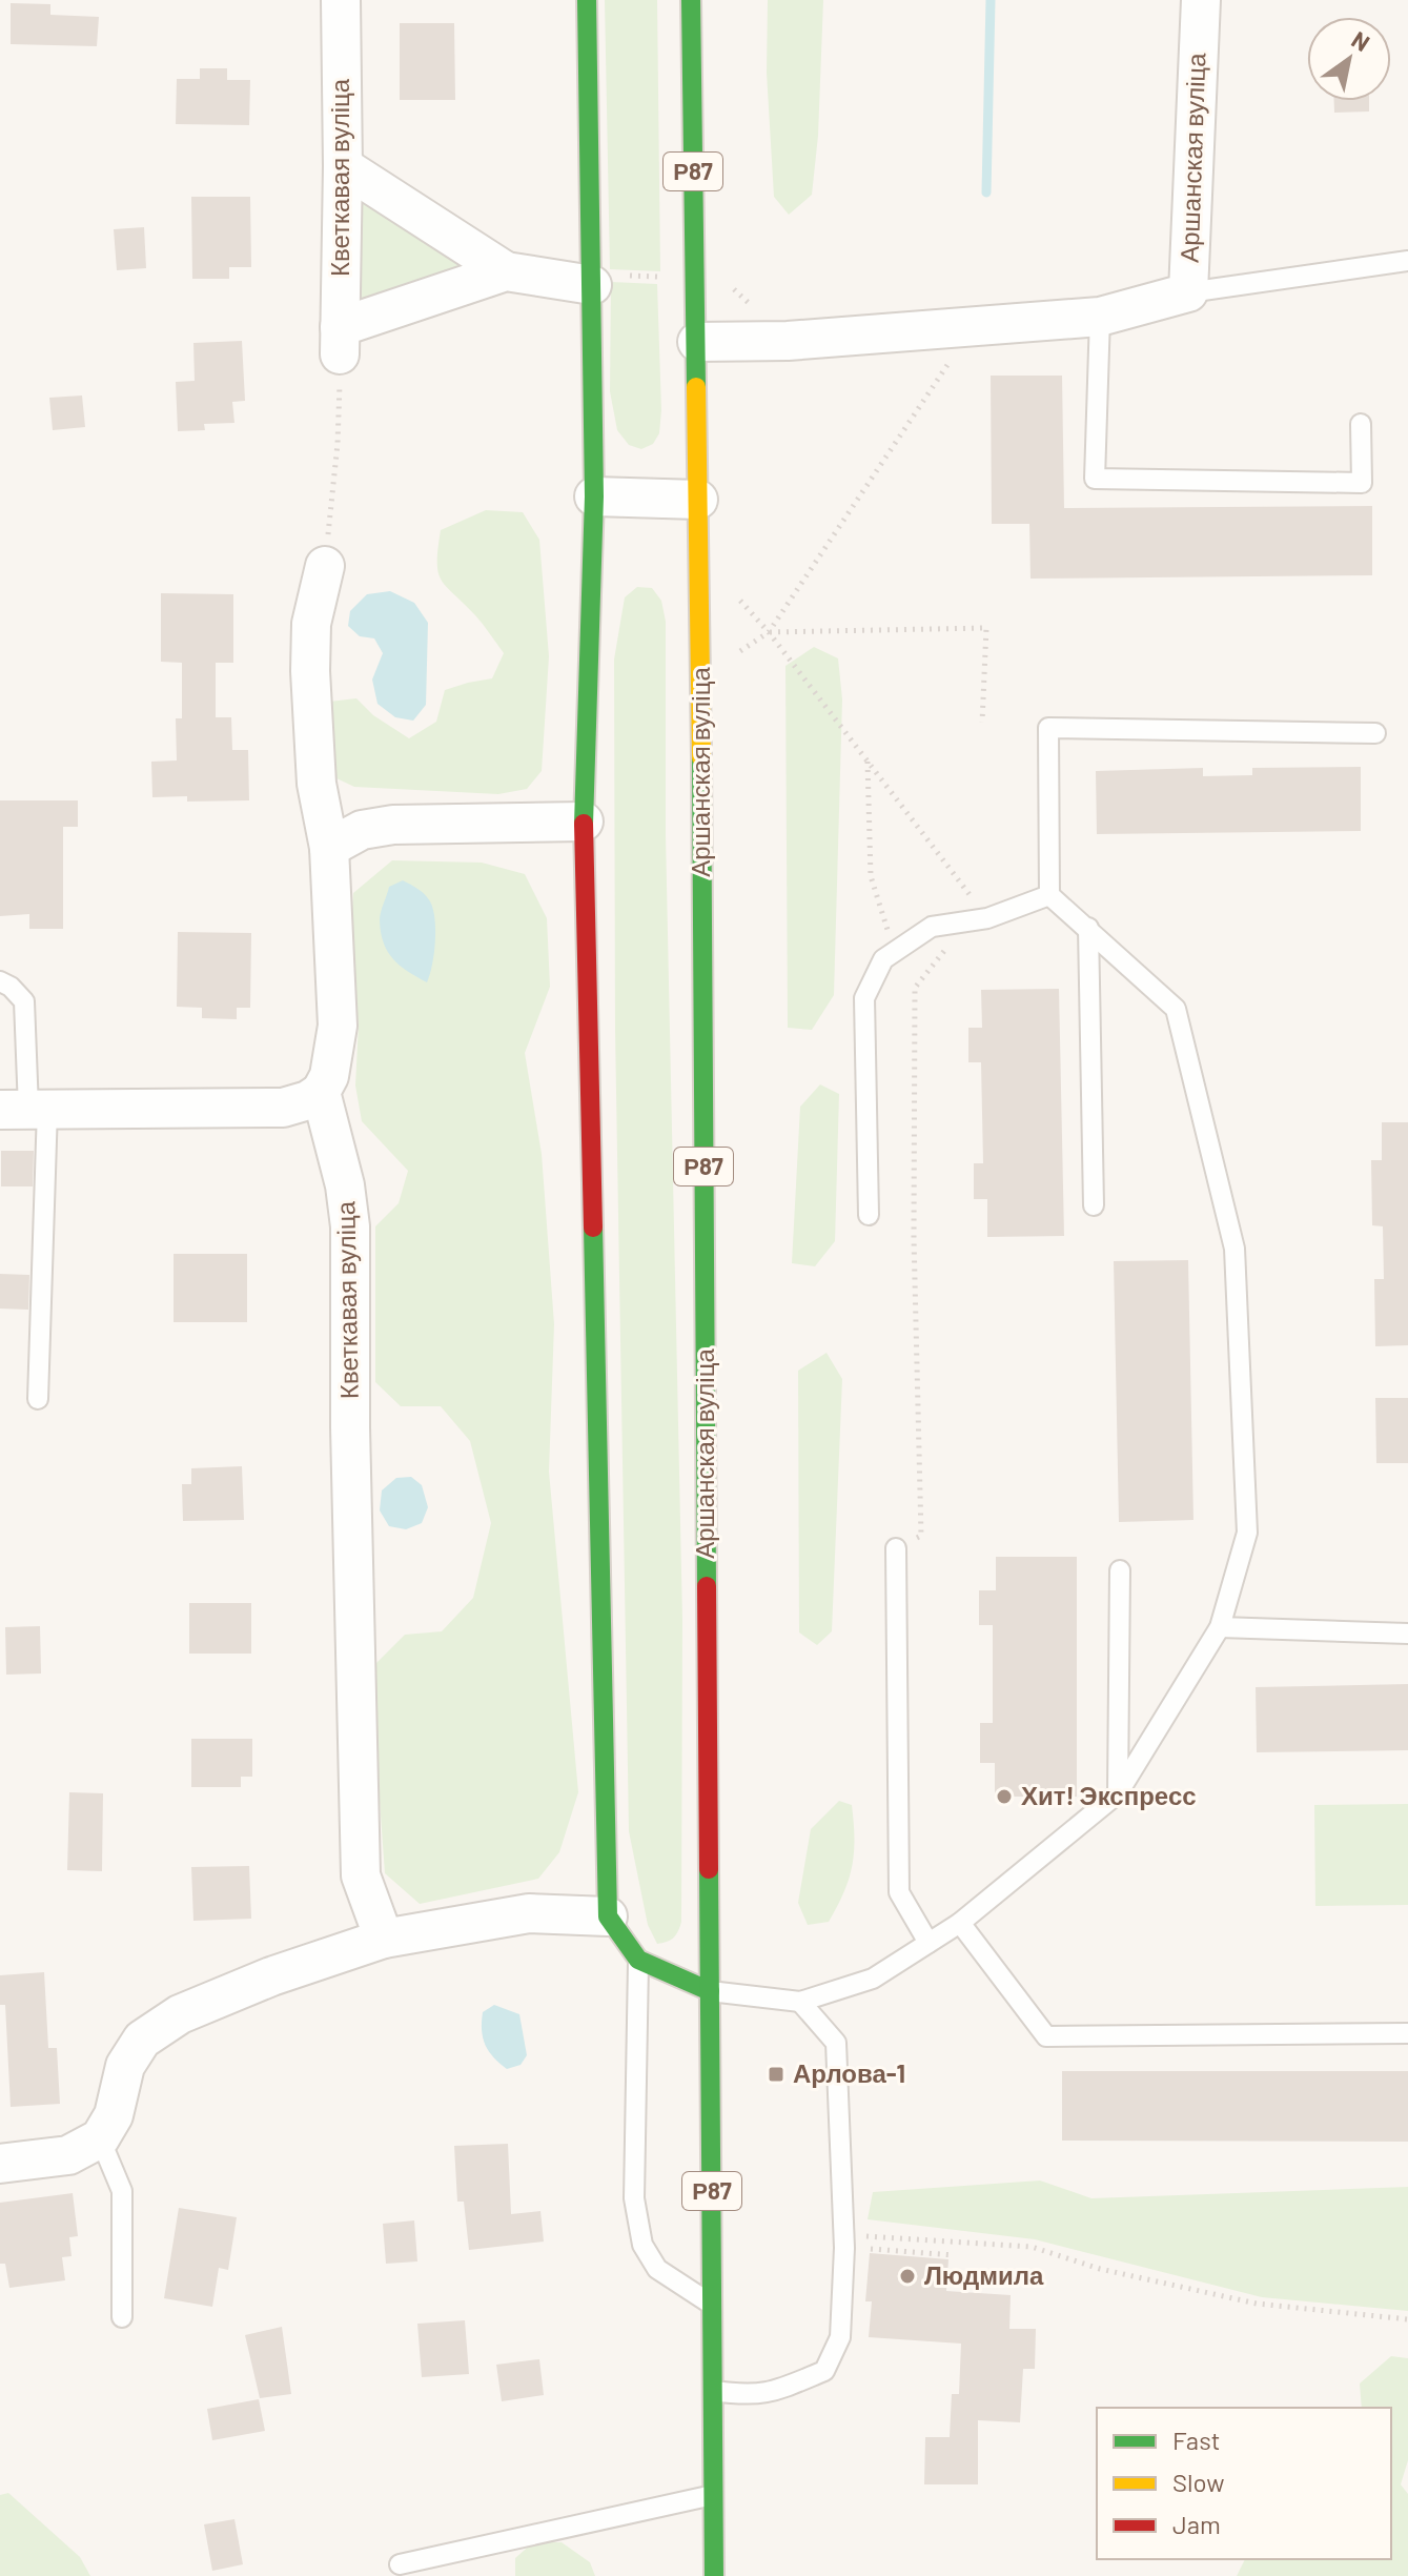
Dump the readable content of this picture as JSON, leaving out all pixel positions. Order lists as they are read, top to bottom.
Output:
{
  "streets": {
    "main road": ["Аршанская вуліца", "Р87"],
    "street": ["Кветкавая вуліца"]
  },
  "crossings": [
    ["Аршанская вуліца", "Р87"]
  ],
  "places": {
    "other": ["Хит! Экспресс", "Людмила"],
    "transit": ["Арлова-1"]
  },
  "legend": ["Fast", "Slow", "Jam"],
  "north": "top right"
}
